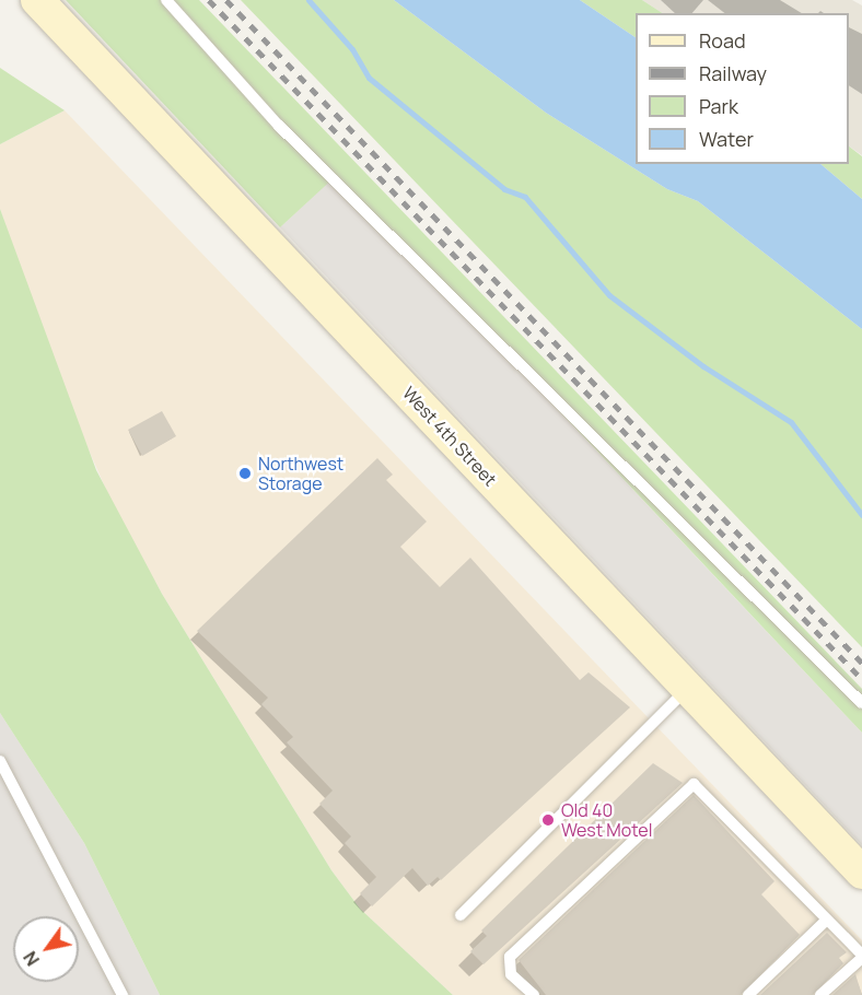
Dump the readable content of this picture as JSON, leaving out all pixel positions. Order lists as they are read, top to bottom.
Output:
{
  "streets": {
    "main road": ["West 4th Street"]
  },
  "places": ["Northwest Storage", "Old 40 West Motel"],
  "legend": [
    "Road",
    "Railway",
    "Park",
    "Water"
  ],
  "north": "bottom left"
}
